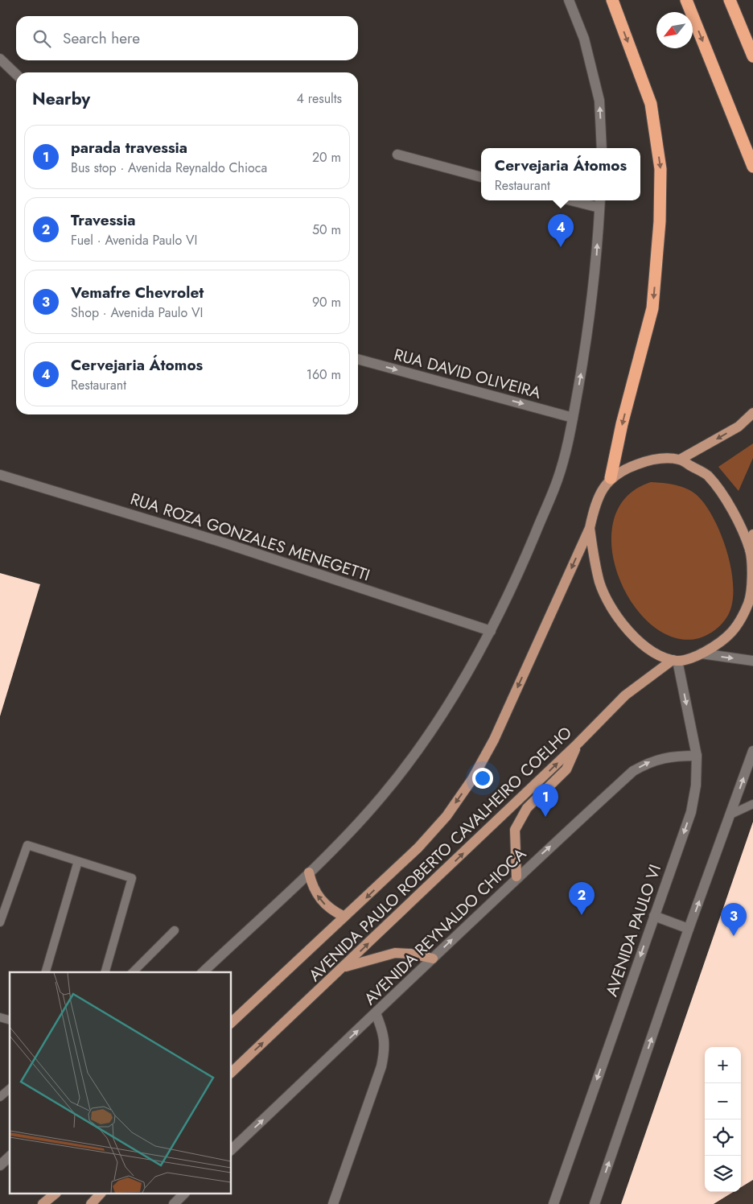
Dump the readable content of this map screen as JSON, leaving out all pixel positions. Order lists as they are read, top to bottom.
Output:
{
  "streets": {
    "main road": ["AVENIDA PAULO ROBERTO CAVALHEIRO COELHO"],
    "street": [
      "RUA DAVID OLIVEIRA",
      "RUA ROZA GONZALES MENEGETTI",
      "AVENIDA REYNALDO CHIOCA",
      "AVENIDA PAULO VI"
    ]
  },
  "crossings": [
    ["AVENIDA PAULO ROBERTO CAVALHEIRO COELHO", "AVENIDA PAULO VI"],
    ["AVENIDA REYNALDO CHIOCA", "AVENIDA PAULO VI"]
  ],
  "one_way": ["RUA DAVID OLIVEIRA", "AVENIDA REYNALDO CHIOCA"],
  "north": "bottom left",
  "page": {
    "search": "Search here",
    "heading": ["Nearby", "4 results"],
    "list": [
      {
        "mark": "1",
        "name": "parada travessia",
        "note": "Bus stop · Avenida Reynaldo Chioca",
        "value": "20 m"
      },
      {
        "mark": "2",
        "name": "Travessia",
        "note": "Fuel · Avenida Paulo VI",
        "value": "50 m"
      },
      {
        "mark": "3",
        "name": "Vemafre Chevrolet",
        "note": "Shop · Avenida Paulo VI",
        "value": "90 m"
      },
      {
        "mark": "4",
        "name": "Cervejaria Átomos",
        "note": "Restaurant",
        "value": "160 m"
      }
    ],
    "popup": ["Cervejaria Átomos", "Restaurant"],
    "pins": [
      "4",
      "1",
      "2",
      "3"
    ],
    "map_buttons": ["+", "−"]
  }
}
